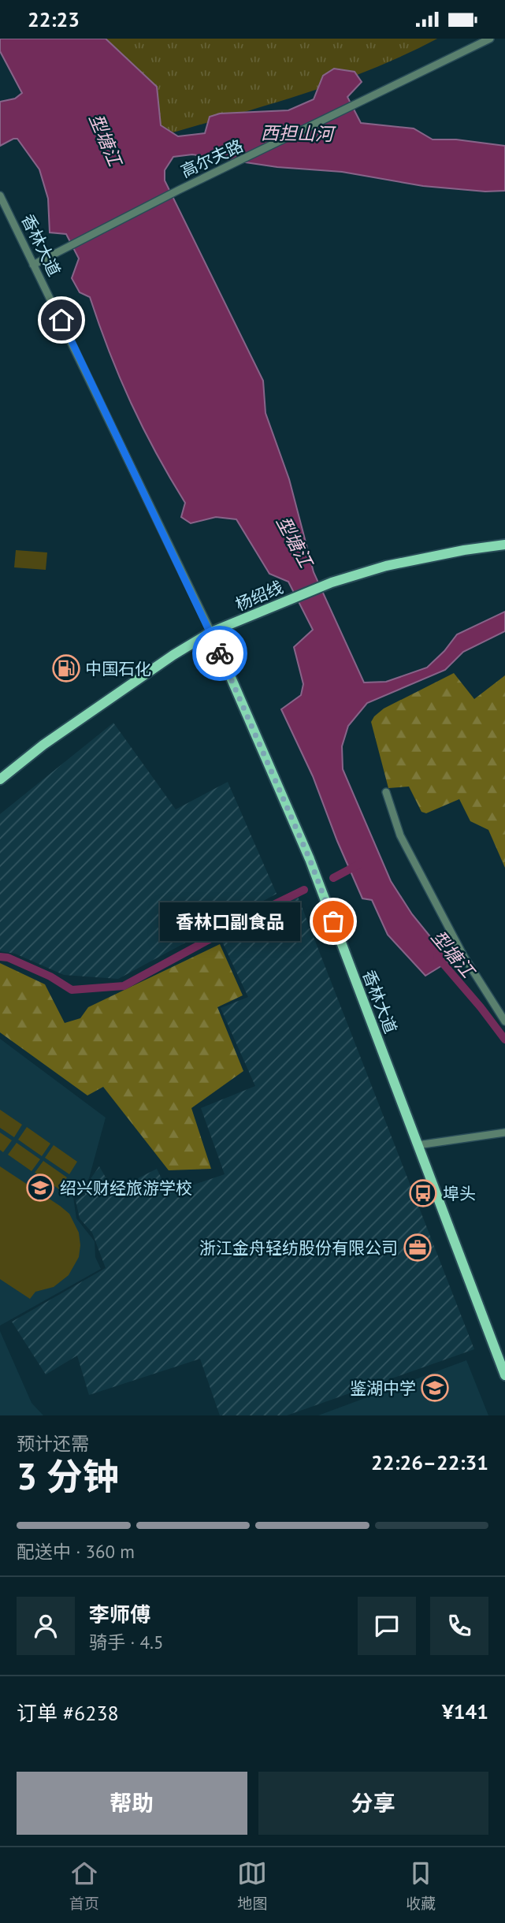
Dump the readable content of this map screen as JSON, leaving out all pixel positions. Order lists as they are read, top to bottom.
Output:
{
  "streets": {
    "main road": ["香林大道", "杨绍线"],
    "street": ["高尔夫路"]
  },
  "crossings": [
    ["高尔夫路", "香林大道"],
    ["香林大道", "杨绍线"]
  ],
  "water": ["西担山河", "型塘江"],
  "places": {
    "fuel station": ["中国石化"],
    "other": ["香林口副食品"],
    "school or university": ["绍兴财经旅游学校", "鉴湖中学"],
    "bus stop": ["埠头"],
    "office": ["浙江金舟轻纺股份有限公司"]
  },
  "page": {
    "status": "22:23",
    "bubble": "香林口副食品",
    "heading": ["3 分钟", "预计还需", "22:26–22:31"],
    "panel": [
      "李师傅",
      "骑手 · 4.5",
      "订单 #6238",
      "¥141"
    ],
    "bar": "配送中 · 360 m",
    "buttons": ["帮助", "分享"],
    "tabs": ["首页", "地图", "收藏"]
  }
}
